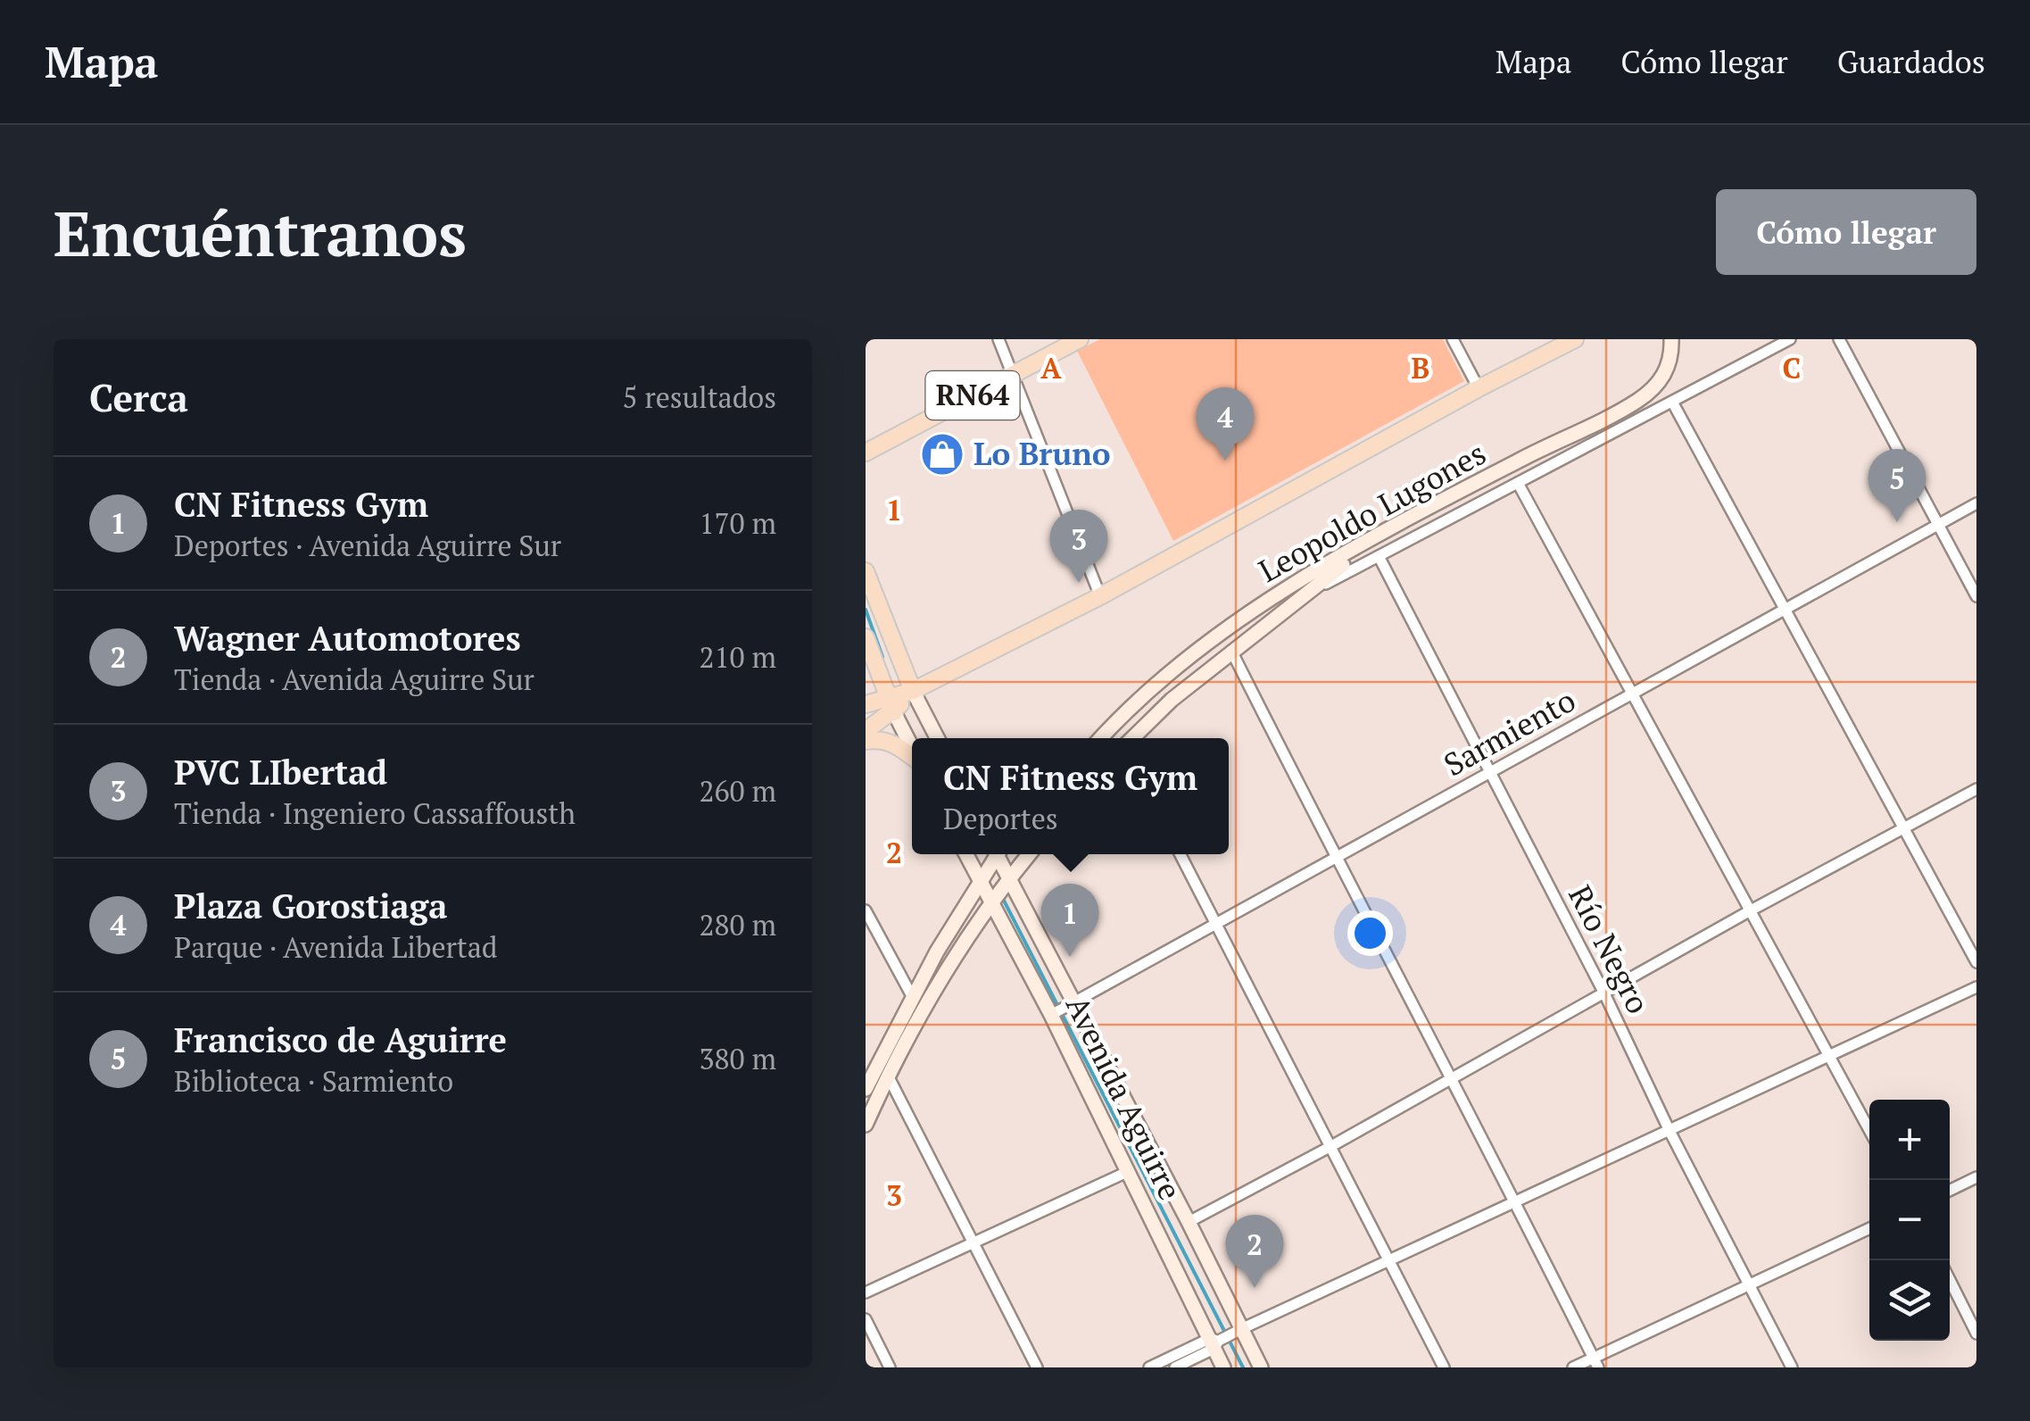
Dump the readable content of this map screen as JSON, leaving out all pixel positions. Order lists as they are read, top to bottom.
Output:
{
  "streets": {
    "main road": ["RN64", "Leopoldo Lugones", "Avenida Aguirre"],
    "street": ["Sarmiento", "Río Negro"]
  },
  "crossings": [
    ["Sarmiento", "Río Negro"],
    ["Sarmiento", "Avenida Aguirre"]
  ],
  "places": {
    "shop": ["Lo Bruno"]
  },
  "page": {
    "header": "Mapa",
    "nav": ["Mapa", "Cómo llegar", "Guardados"],
    "buttons": "Cómo llegar",
    "title": "Encuéntranos",
    "heading": ["Cerca", "5 resultados"],
    "pins": [
      "4",
      "5",
      "3",
      "1",
      "2"
    ],
    "list": [
      {
        "mark": "1",
        "name": "CN Fitness Gym",
        "note": "Deportes · Avenida Aguirre Sur",
        "value": "170 m"
      },
      {
        "mark": "2",
        "name": "Wagner Automotores",
        "note": "Tienda · Avenida Aguirre Sur",
        "value": "210 m"
      },
      {
        "mark": "3",
        "name": "PVC LIbertad",
        "note": "Tienda · Ingeniero Cassaffousth",
        "value": "260 m"
      },
      {
        "mark": "4",
        "name": "Plaza Gorostiaga",
        "note": "Parque · Avenida Libertad",
        "value": "280 m"
      },
      {
        "mark": "5",
        "name": "Francisco de Aguirre",
        "note": "Biblioteca · Sarmiento",
        "value": "380 m"
      }
    ],
    "popup": ["CN Fitness Gym", "Deportes"],
    "map_buttons": ["+", "−"]
  },
  "grid": {
    "columns": ["A", "B", "C"],
    "rows": ["1", "2", "3"]
  }
}
